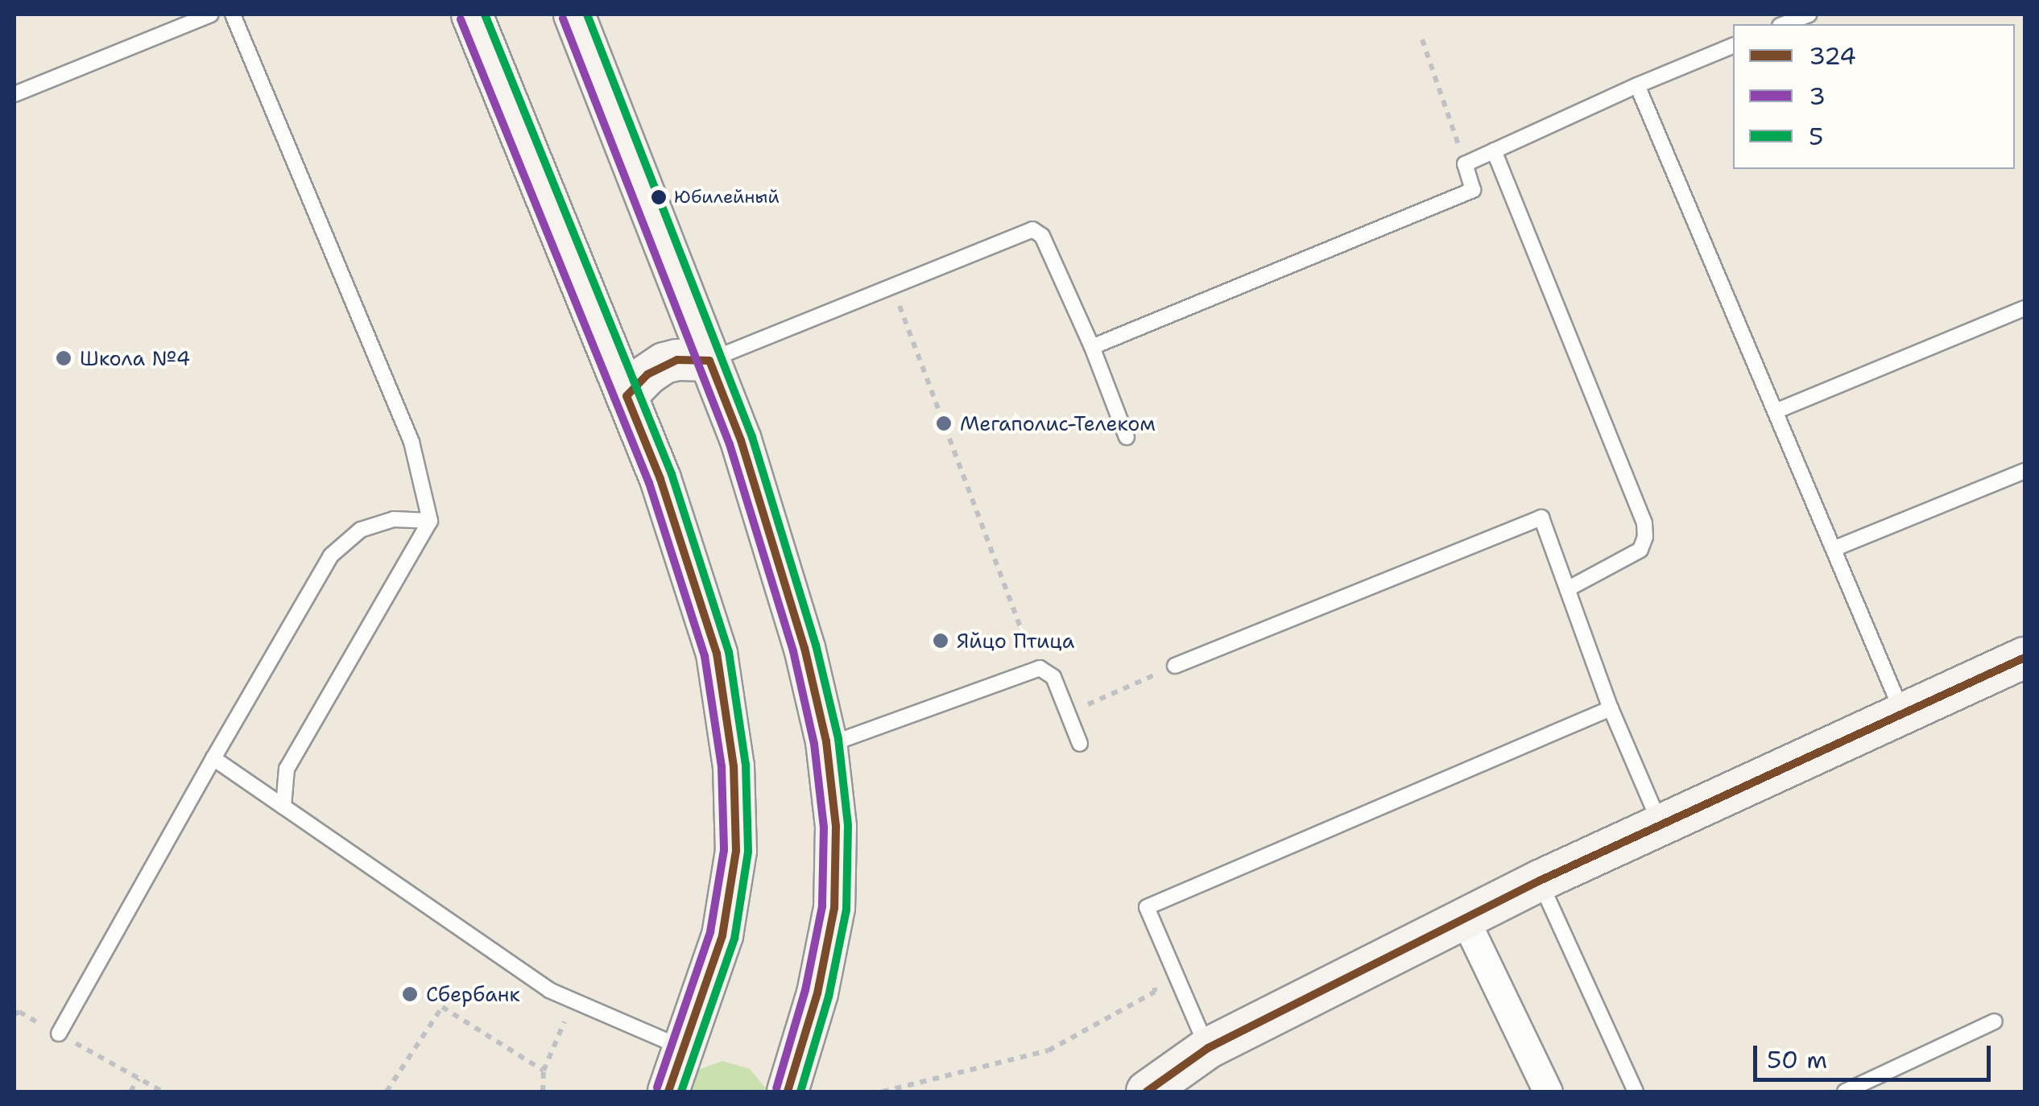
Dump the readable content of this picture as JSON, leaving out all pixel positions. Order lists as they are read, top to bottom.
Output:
{
  "places": [
    "Юбилейный",
    "Школа №4",
    "Мегаполис-Телеком",
    "Яйцо Птица",
    "Сбербанк"
  ],
  "lines": ["transit line 5", "transit line 3", "transit line 324"],
  "legend": ["324", "3", "5"],
  "scale_bar": "50 m"
}
